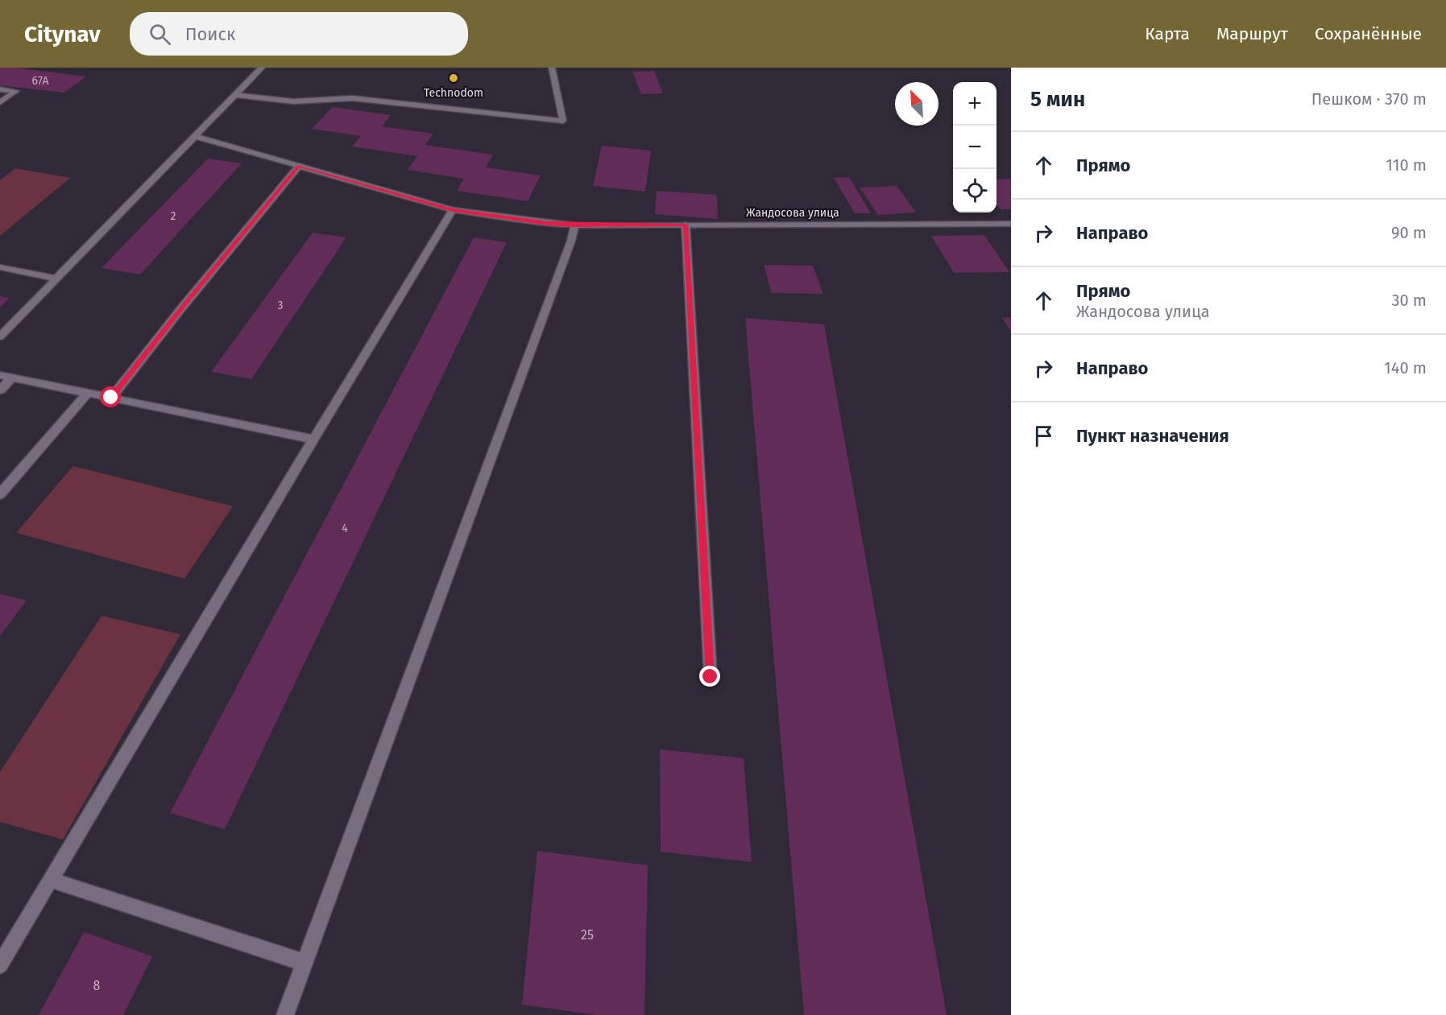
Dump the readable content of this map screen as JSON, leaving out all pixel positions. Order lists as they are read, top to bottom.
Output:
{
  "streets": {
    "street": ["Жандосова улица"]
  },
  "places": ["Technodom"],
  "house_numbers": [
    "67А",
    "2",
    "3",
    "4",
    "25",
    "8"
  ],
  "north": "top left",
  "page": {
    "header": "Citynav",
    "search": "Поиск",
    "nav": ["Карта", "Маршрут", "Сохранённые"],
    "heading": ["5 мин", "Пешком · 370 m"],
    "map_buttons": ["+", "−"],
    "list": [
      ["Прямо", "110 m"],
      ["Направо", "90 m"],
      ["Прямо", "Жандосова улица", "30 m"],
      ["Направо", "140 m"],
      "Пункт назначения"
    ]
  }
}
